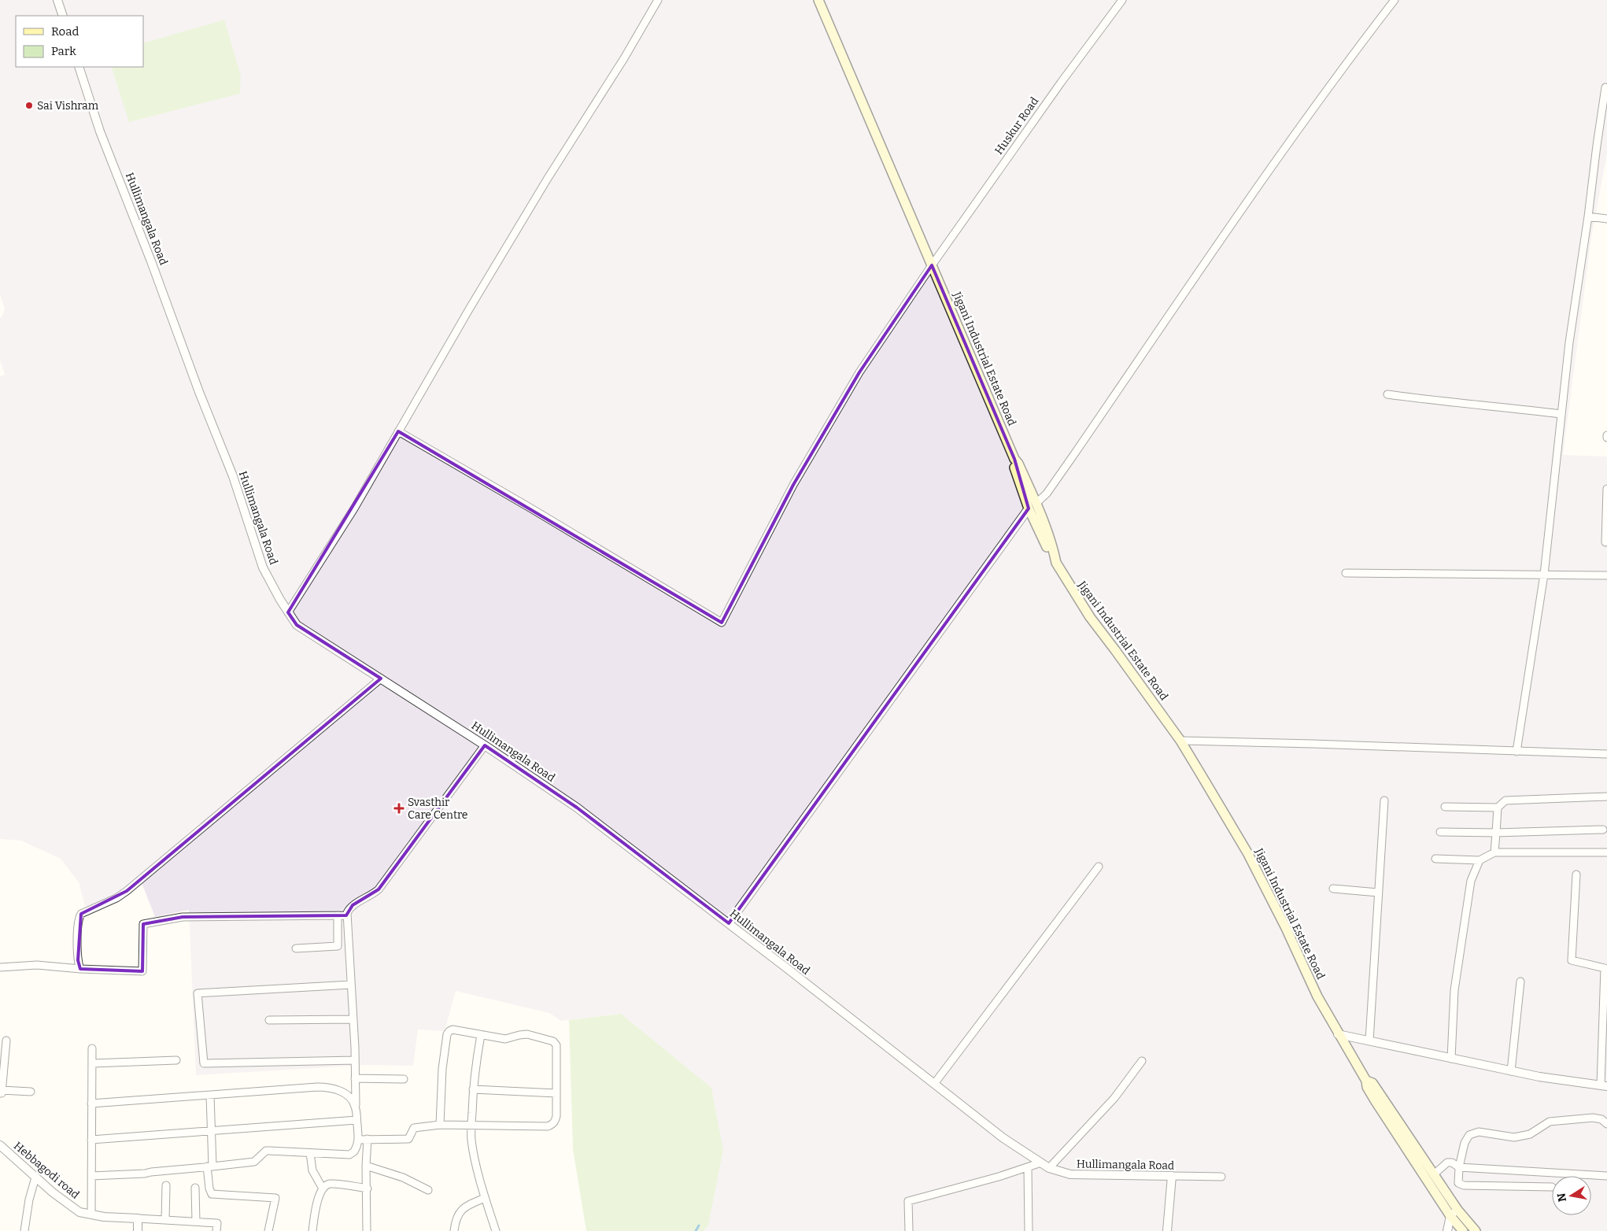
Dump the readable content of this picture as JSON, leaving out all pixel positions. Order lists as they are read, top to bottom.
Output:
{
  "streets": {
    "main road": ["Jigani Industrial Estate Road"],
    "street": ["Huskur Road", "Hullimangala Road", "Hebbagodi road"]
  },
  "crossings": [
    ["Huskur Road", "Jigani Industrial Estate Road"]
  ],
  "places": {
    "other": ["Sai Vishram"],
    "health": ["Svasthir Care Centre"]
  },
  "legend": ["Road", "Park"],
  "north": "left"
}
